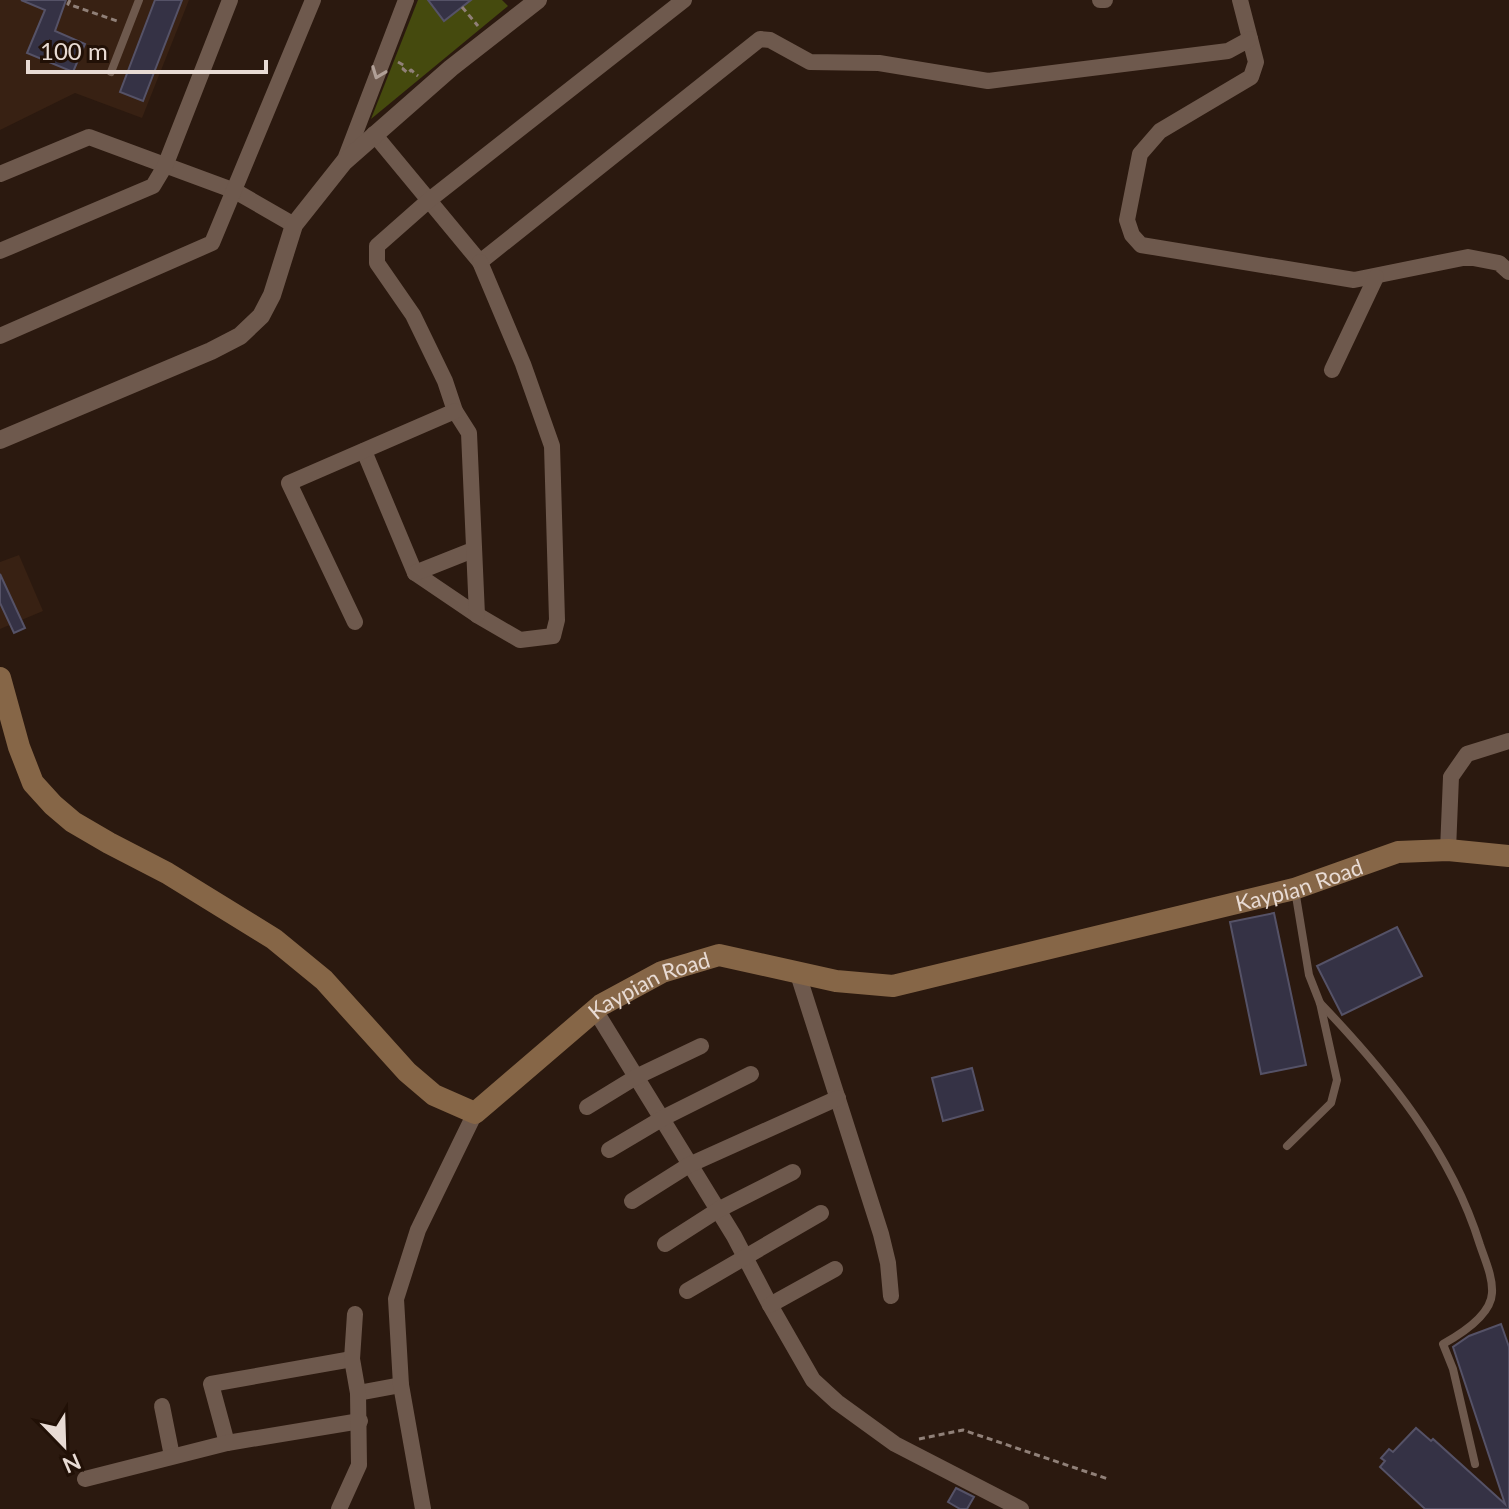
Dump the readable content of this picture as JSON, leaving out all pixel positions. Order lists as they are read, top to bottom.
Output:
{
  "streets": {
    "main road": ["Kaypian Road"]
  },
  "scale_bar": "100 m",
  "north": "bottom right"
}
